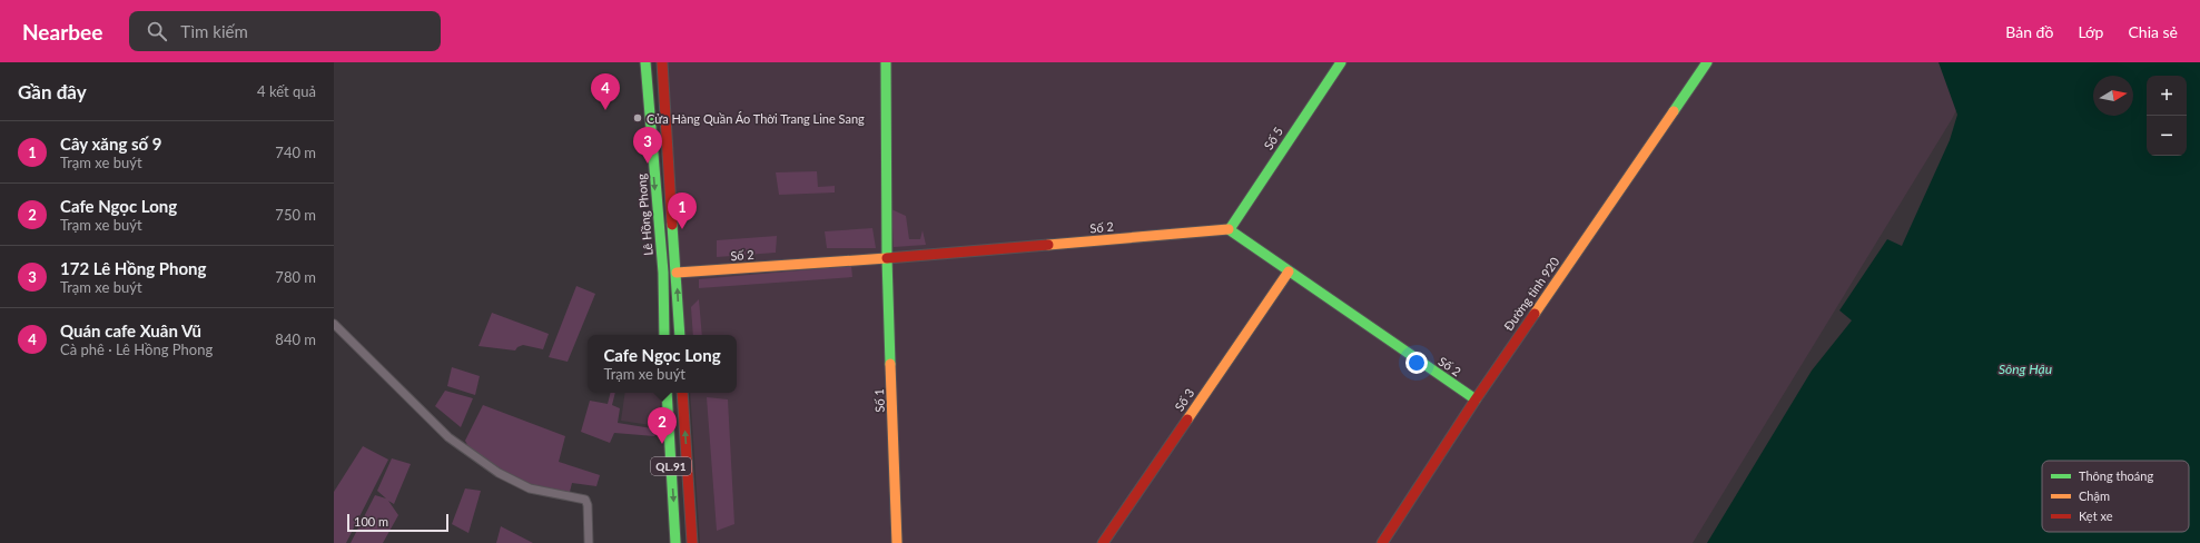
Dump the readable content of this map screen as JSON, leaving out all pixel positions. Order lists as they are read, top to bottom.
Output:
{
  "streets": {
    "main road": [
      "Số 5",
      "Lê Hồng Phong",
      "Số 2",
      "Đường tỉnh 920",
      "Số 3",
      "Số 1",
      "QL.91"
    ]
  },
  "crossings": [
    ["Số 5", "Số 2"],
    ["Lê Hồng Phong", "Số 2"],
    ["Số 2", "Đường tỉnh 920"],
    ["Số 2", "Số 3"],
    ["Số 2", "Số 1"]
  ],
  "water": ["Sông Hậu"],
  "places": ["Cửa Hàng Quần Áo Thời Trang Line Sang"],
  "legend": ["Thông thoáng", "Chậm", "Kẹt xe"],
  "scale_bar": "100 m",
  "north": "right",
  "page": {
    "header": "Nearbee",
    "search": "Tìm kiếm",
    "nav": ["Bản đồ", "Lớp", "Chia sẻ"],
    "heading": ["Gần đây", "4 kết quả"],
    "pins": [
      "4",
      "3",
      "1",
      "2"
    ],
    "map_buttons": ["+", "−"],
    "list": [
      {
        "mark": "1",
        "name": "Cây xăng số 9",
        "note": "Trạm xe buýt",
        "value": "740 m"
      },
      {
        "mark": "2",
        "name": "Cafe Ngọc Long",
        "note": "Trạm xe buýt",
        "value": "750 m"
      },
      {
        "mark": "3",
        "name": "172 Lê Hồng Phong",
        "note": "Trạm xe buýt",
        "value": "780 m"
      },
      {
        "mark": "4",
        "name": "Quán cafe Xuân Vũ",
        "note": "Cà phê · Lê Hồng Phong",
        "value": "840 m"
      }
    ],
    "popup": ["Cafe Ngọc Long", "Trạm xe buýt"],
    "scale": "100 m"
  }
}
